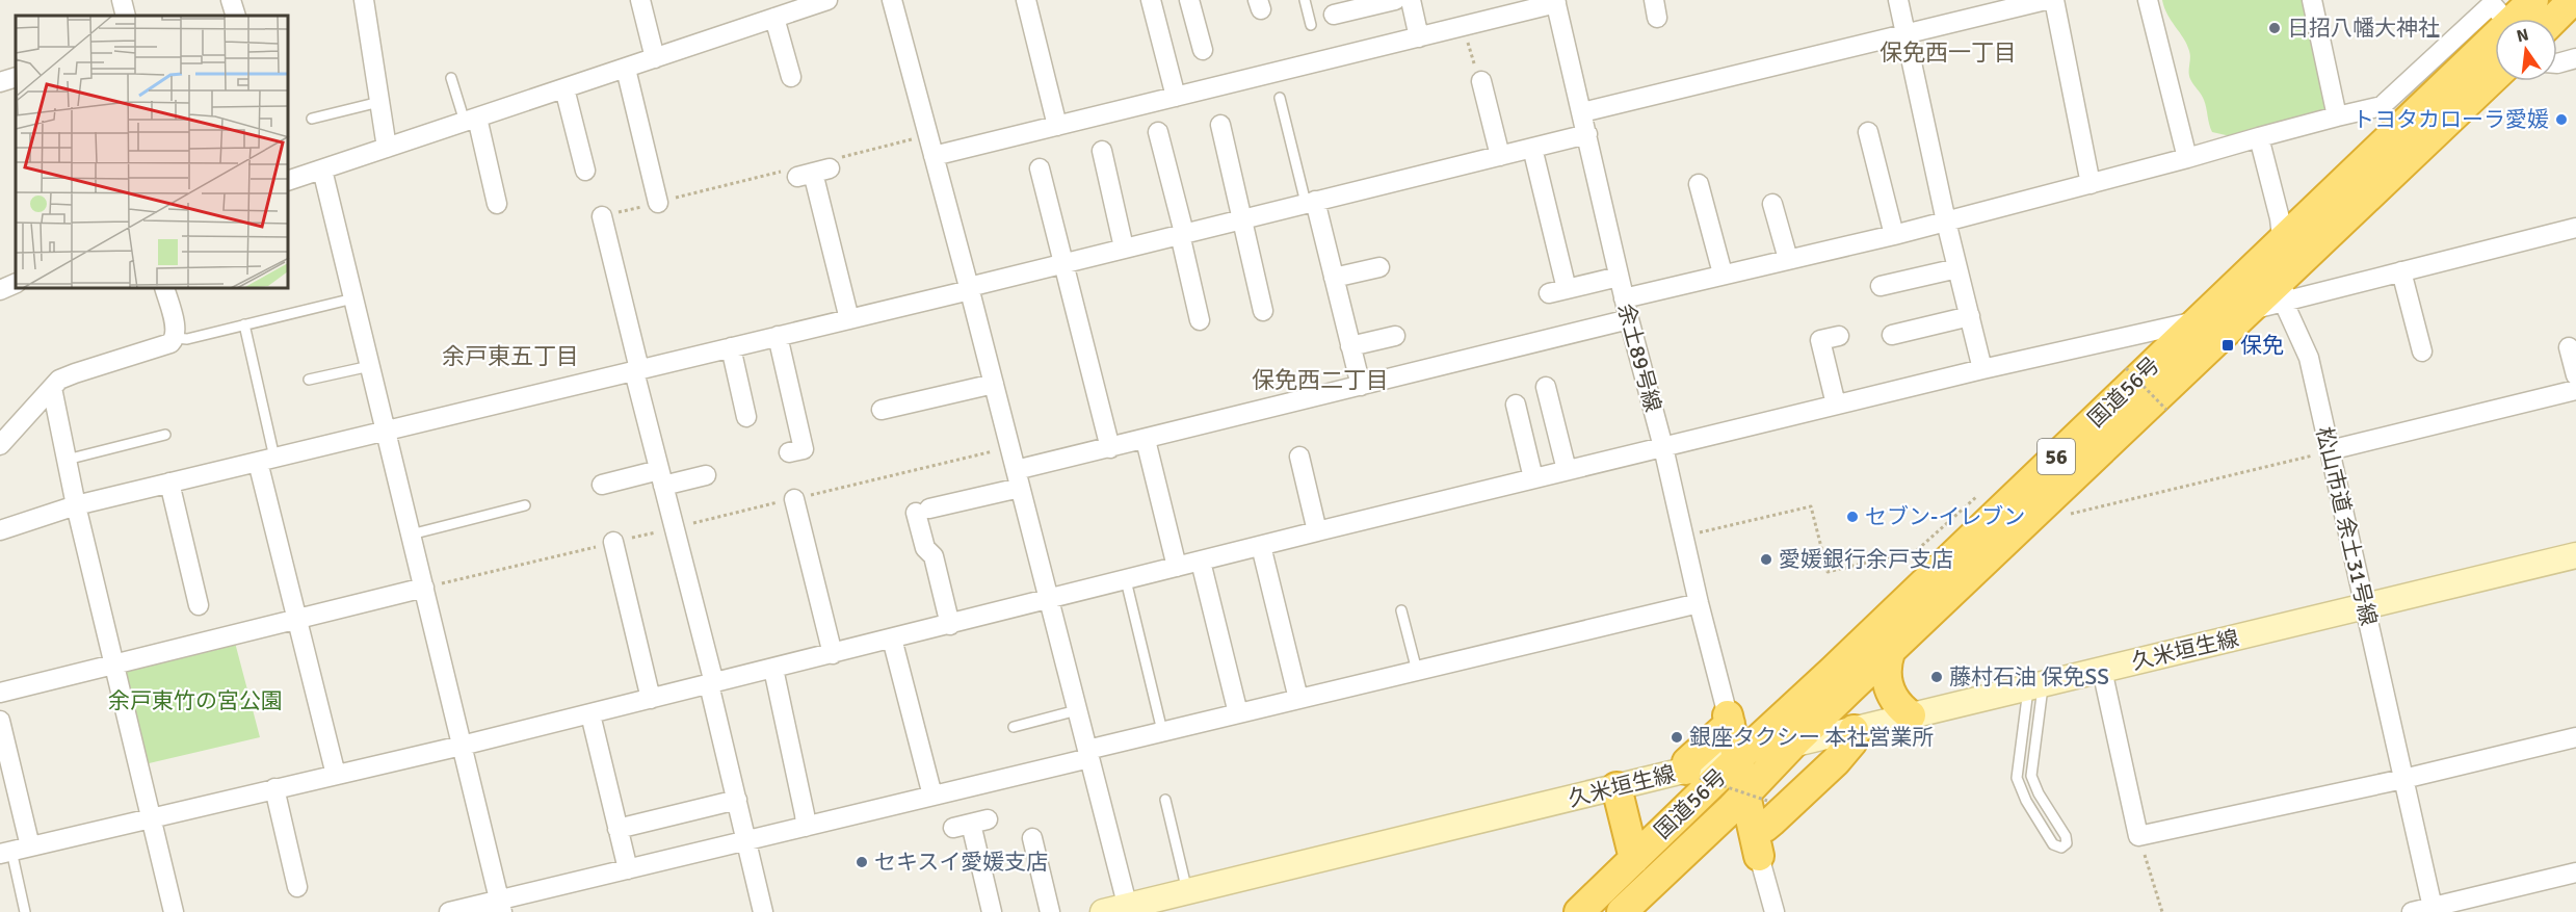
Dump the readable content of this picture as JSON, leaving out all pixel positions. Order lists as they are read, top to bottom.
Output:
{
  "streets": {
    "highway": ["国道56号", "56"],
    "main road": ["久米垣生線"],
    "street": ["余土89号線", "松山市道 余土31号線"]
  },
  "crossings": [
    ["国道56号", "松山市道 余土31号線"],
    ["国道56号", "久米垣生線"],
    ["松山市道 余土31号線", "久米垣生線"]
  ],
  "districts": ["保免西一丁目", "余戸東五丁目", "保免西二丁目"],
  "parks": ["余戸東竹の宮公園"],
  "places": {
    "other": [
      "日招八幡大神社",
      "トヨタカローラ愛媛",
      "セブン-イレブン",
      "愛媛銀行余戸支店",
      "藤村石油 保免SS",
      "銀座タクシー 本社営業所",
      "セキスイ愛媛支店"
    ],
    "transit": ["保免"]
  },
  "north": "top"
}
